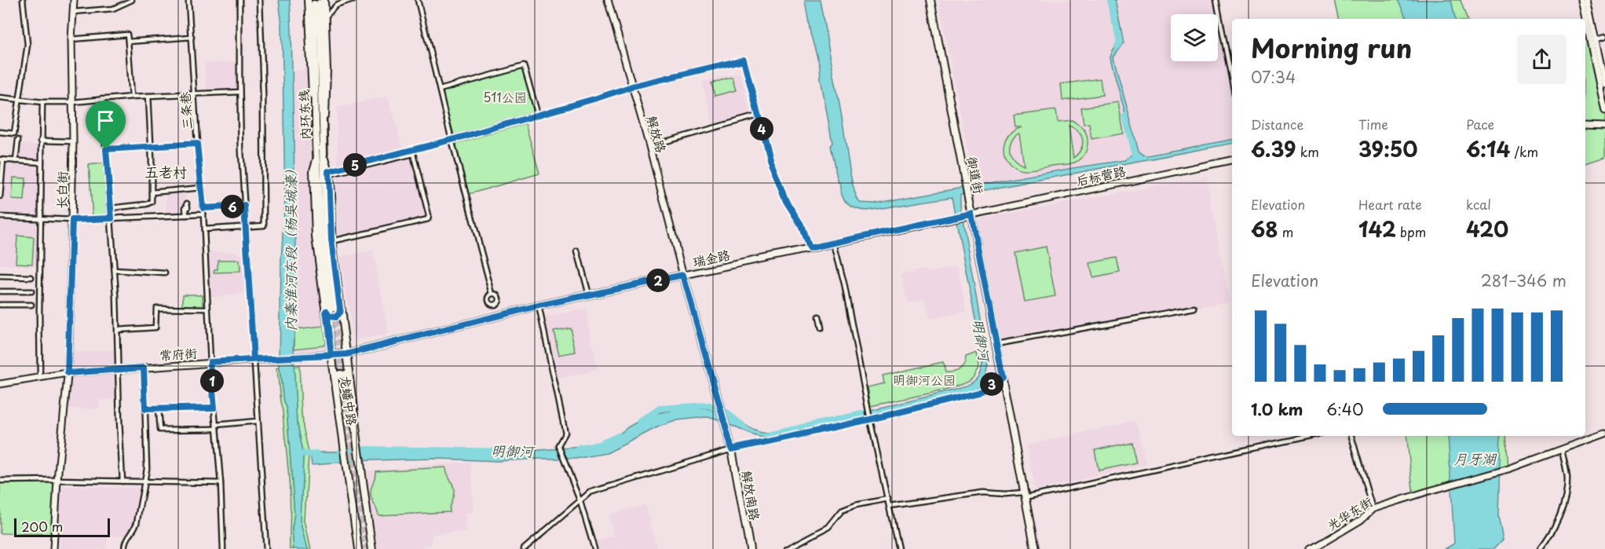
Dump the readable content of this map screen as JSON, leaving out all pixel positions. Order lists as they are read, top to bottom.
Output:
{
  "streets": {
    "highway": ["内环东线"],
    "main road": [
      "解放路",
      "御道街",
      "后标营路",
      "长白街",
      "瑞金路",
      "常府街",
      "龙蟠中路",
      "解放南路",
      "光华东街"
    ],
    "street": ["三条巷"]
  },
  "crossings": [
    ["三条巷", "常府街"],
    ["内环东线", "龙蟠中路"],
    ["解放路", "瑞金路"],
    ["御道街", "后标营路"],
    ["御道街", "瑞金路"],
    ["后标营路", "瑞金路"],
    ["长白街", "常府街"],
    ["瑞金路", "常府街"],
    ["瑞金路", "龙蟠中路"]
  ],
  "districts": ["五老村"],
  "water": ["内秦淮河东段（杨吴城濠）", "明御河", "月牙湖"],
  "parks": ["511公园", "明御河公园"],
  "scale_bar": "200 m",
  "page": {
    "heading": ["Morning run", "07:34"],
    "stats": [
      ["Distance", "6.39 km"],
      ["Time", "39:50"],
      ["Pace", "6:14 /km"],
      ["Elevation", "68 m"],
      ["Heart rate", "142 bpm"],
      ["kcal", "420"]
    ],
    "pins": [
      "4",
      "5",
      "6",
      "2",
      "1",
      "3"
    ],
    "chart": ["Elevation", "281–346 m"],
    "list": [
      {
        "name": "1.0 km",
        "note": "6:40"
      }
    ],
    "scale": "200 m"
  }
}
